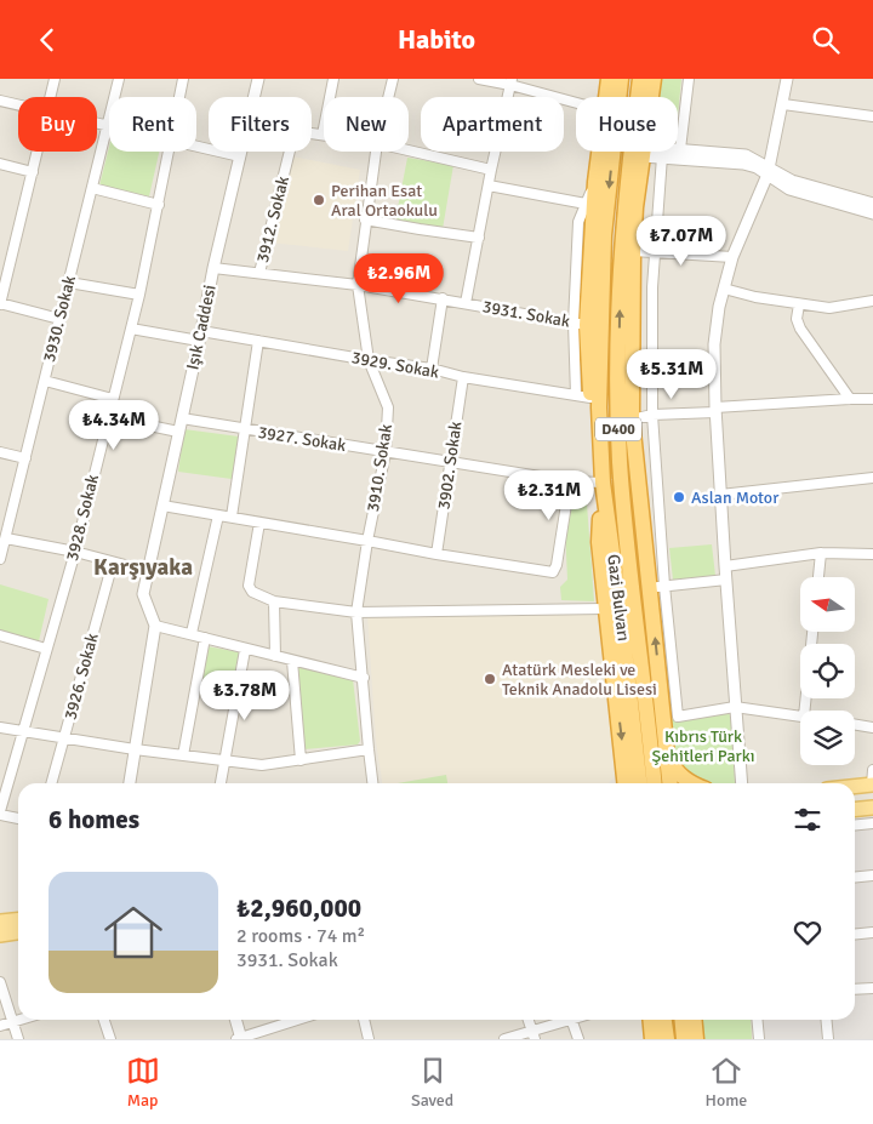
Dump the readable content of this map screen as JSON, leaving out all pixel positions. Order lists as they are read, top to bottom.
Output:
{
  "streets": {
    "highway": ["D400", "Gazi Bulvarı"],
    "street": [
      "3912. Sokak",
      "3931. Sokak",
      "3930. Sokak",
      "Işık Caddesi",
      "3929. Sokak",
      "3927. Sokak",
      "3902. Sokak",
      "3910. Sokak",
      "3928. Sokak",
      "3926. Sokak"
    ]
  },
  "crossings": [
    ["3912. Sokak", "3931. Sokak"],
    ["3931. Sokak", "Işık Caddesi"],
    ["3931. Sokak", "3910. Sokak"],
    ["Işık Caddesi", "3929. Sokak"],
    ["Işık Caddesi", "3927. Sokak"],
    ["3929. Sokak", "3902. Sokak"],
    ["3929. Sokak", "3910. Sokak"],
    ["3929. Sokak", "3928. Sokak"],
    ["3927. Sokak", "3902. Sokak"],
    ["3927. Sokak", "3910. Sokak"],
    ["3927. Sokak", "Gazi Bulvarı"]
  ],
  "districts": ["Karşıyaka"],
  "parks": ["Kıbrıs Türk Şehitleri Parkı"],
  "places": ["Perihan Esat Aral Ortaokulu", "Aslan Motor", "Atatürk Mesleki ve Teknik Anadolu Lisesi"],
  "north": "left",
  "page": {
    "header": "Habito",
    "chip": [
      "Buy",
      "Rent",
      "Filters",
      "New",
      "Apartment",
      "House"
    ],
    "price": [
      "₺7.07M",
      "₺2.96M",
      "₺5.31M",
      "₺4.34M",
      "₺2.31M",
      "₺3.78M"
    ],
    "heading": "6 homes",
    "list": [
      {
        "name": "₺2,960,000",
        "note": "2 rooms · 74 m² · 3931. Sokak"
      }
    ],
    "tabs": ["Map", "Saved", "Home"]
  }
}
